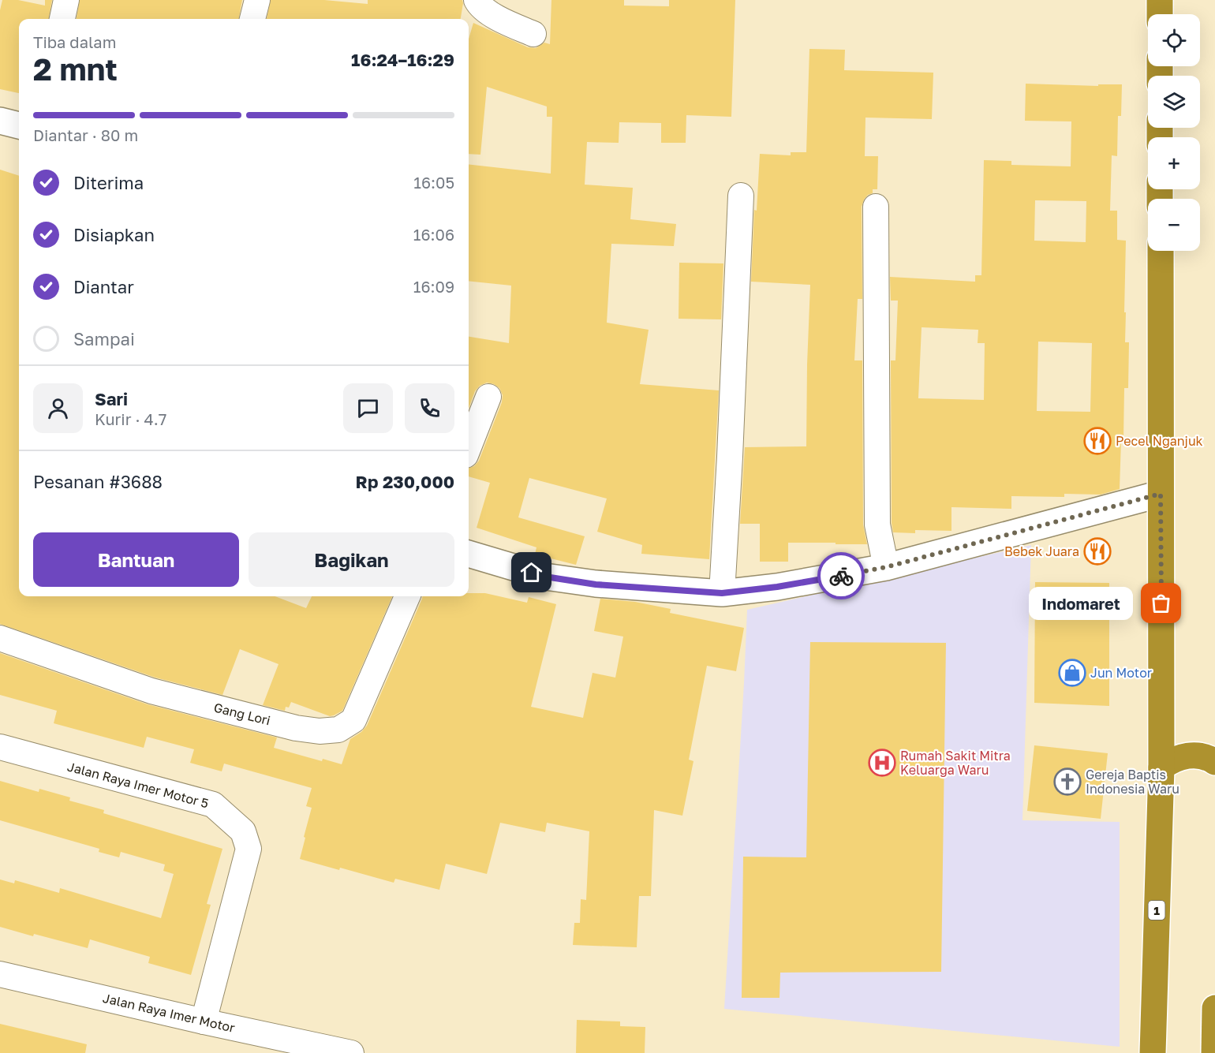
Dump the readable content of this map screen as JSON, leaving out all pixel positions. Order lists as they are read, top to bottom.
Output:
{
  "streets": {
    "highway": ["1"],
    "street": ["Gang Lori", "Jalan Raya Imer Motor 5", "Jalan Raya Imer Motor"]
  },
  "crossings": [
    ["Jalan Raya Imer Motor 5", "Jalan Raya Imer Motor"]
  ],
  "places": {
    "restaurant": ["Pecel Nganjuk", "Bebek Juara"],
    "other": ["Indomaret"],
    "shop": ["Jun Motor"],
    "hospital": ["Rumah Sakit Mitra Keluarga Waru"],
    "church": ["Gereja Baptis Indonesia Waru"]
  },
  "page": {
    "map_buttons": ["+", "−"],
    "heading": ["2 mnt", "Tiba dalam", "16:24–16:29"],
    "panel": [
      "Sari",
      "Kurir · 4.7",
      "Pesanan #3688",
      "Rp 230,000"
    ],
    "bar": "Diantar · 80 m",
    "list": [
      ["Diterima", "16:05"],
      ["Disiapkan", "16:06"],
      ["Diantar", "16:09"],
      "Sampai"
    ],
    "buttons": ["Bantuan", "Bagikan"],
    "bubble": "Indomaret"
  }
}
